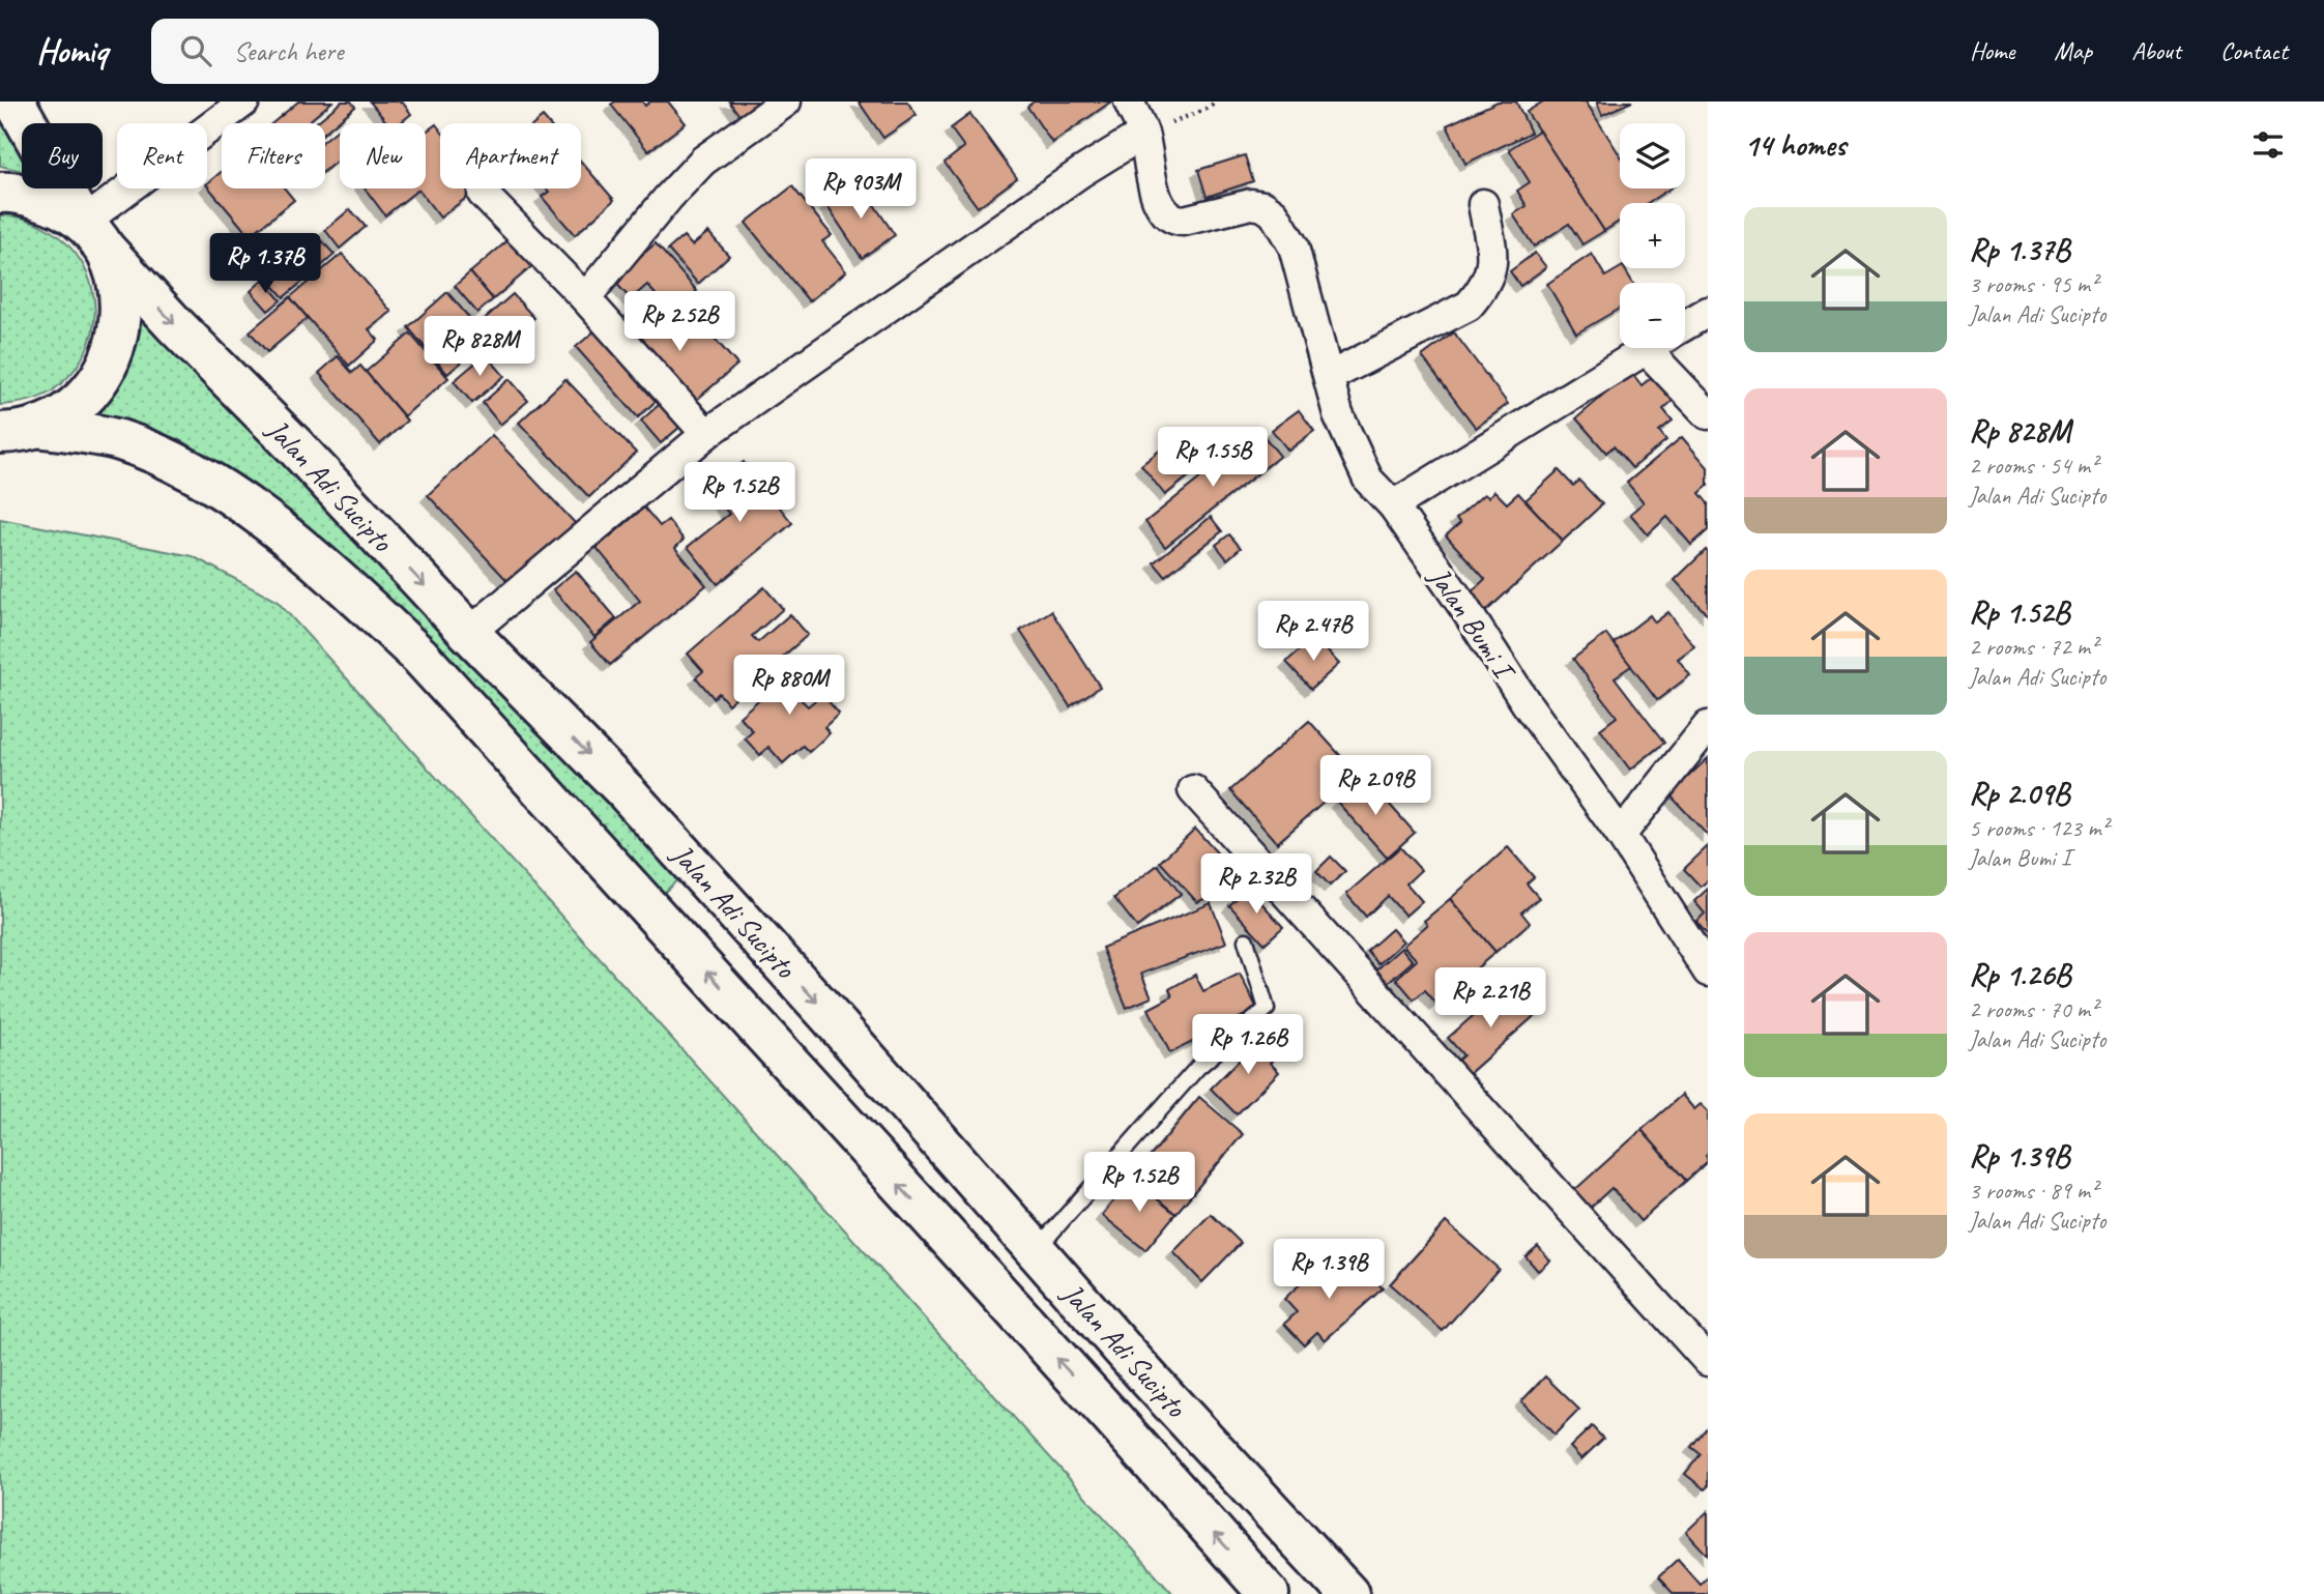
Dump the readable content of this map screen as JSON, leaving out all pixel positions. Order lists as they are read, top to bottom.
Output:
{
  "streets": {
    "highway": ["Jalan Adi Sucipto"],
    "street": ["Jalan Bumi I"]
  },
  "page": {
    "header": "Homiq",
    "search": "Search here",
    "nav": [
      "Home",
      "Map",
      "About",
      "Contact"
    ],
    "heading": "14 homes",
    "map_buttons": ["+", "−"],
    "chip": [
      "Buy",
      "Rent",
      "Filters",
      "New",
      "Apartment"
    ],
    "price": [
      "Rp 903M",
      "Rp 1.37B",
      "Rp 2.52B",
      "Rp 828M",
      "Rp 1.55B",
      "Rp 1.52B",
      "Rp 2.47B",
      "Rp 880M",
      "Rp 2.09B",
      "Rp 2.32B",
      "Rp 2.21B",
      "Rp 1.26B",
      "Rp 1.52B",
      "Rp 1.39B"
    ],
    "list": [
      {
        "name": "Rp 1.37B",
        "note": "3 rooms · 95 m² · Jalan Adi Sucipto"
      },
      {
        "name": "Rp 828M",
        "note": "2 rooms · 54 m² · Jalan Adi Sucipto"
      },
      {
        "name": "Rp 1.52B",
        "note": "2 rooms · 72 m² · Jalan Adi Sucipto"
      },
      {
        "name": "Rp 2.09B",
        "note": "5 rooms · 123 m² · Jalan Bumi I"
      },
      {
        "name": "Rp 1.26B",
        "note": "2 rooms · 70 m² · Jalan Adi Sucipto"
      },
      {
        "name": "Rp 1.39B",
        "note": "3 rooms · 89 m² · Jalan Adi Sucipto"
      }
    ]
  }
}
